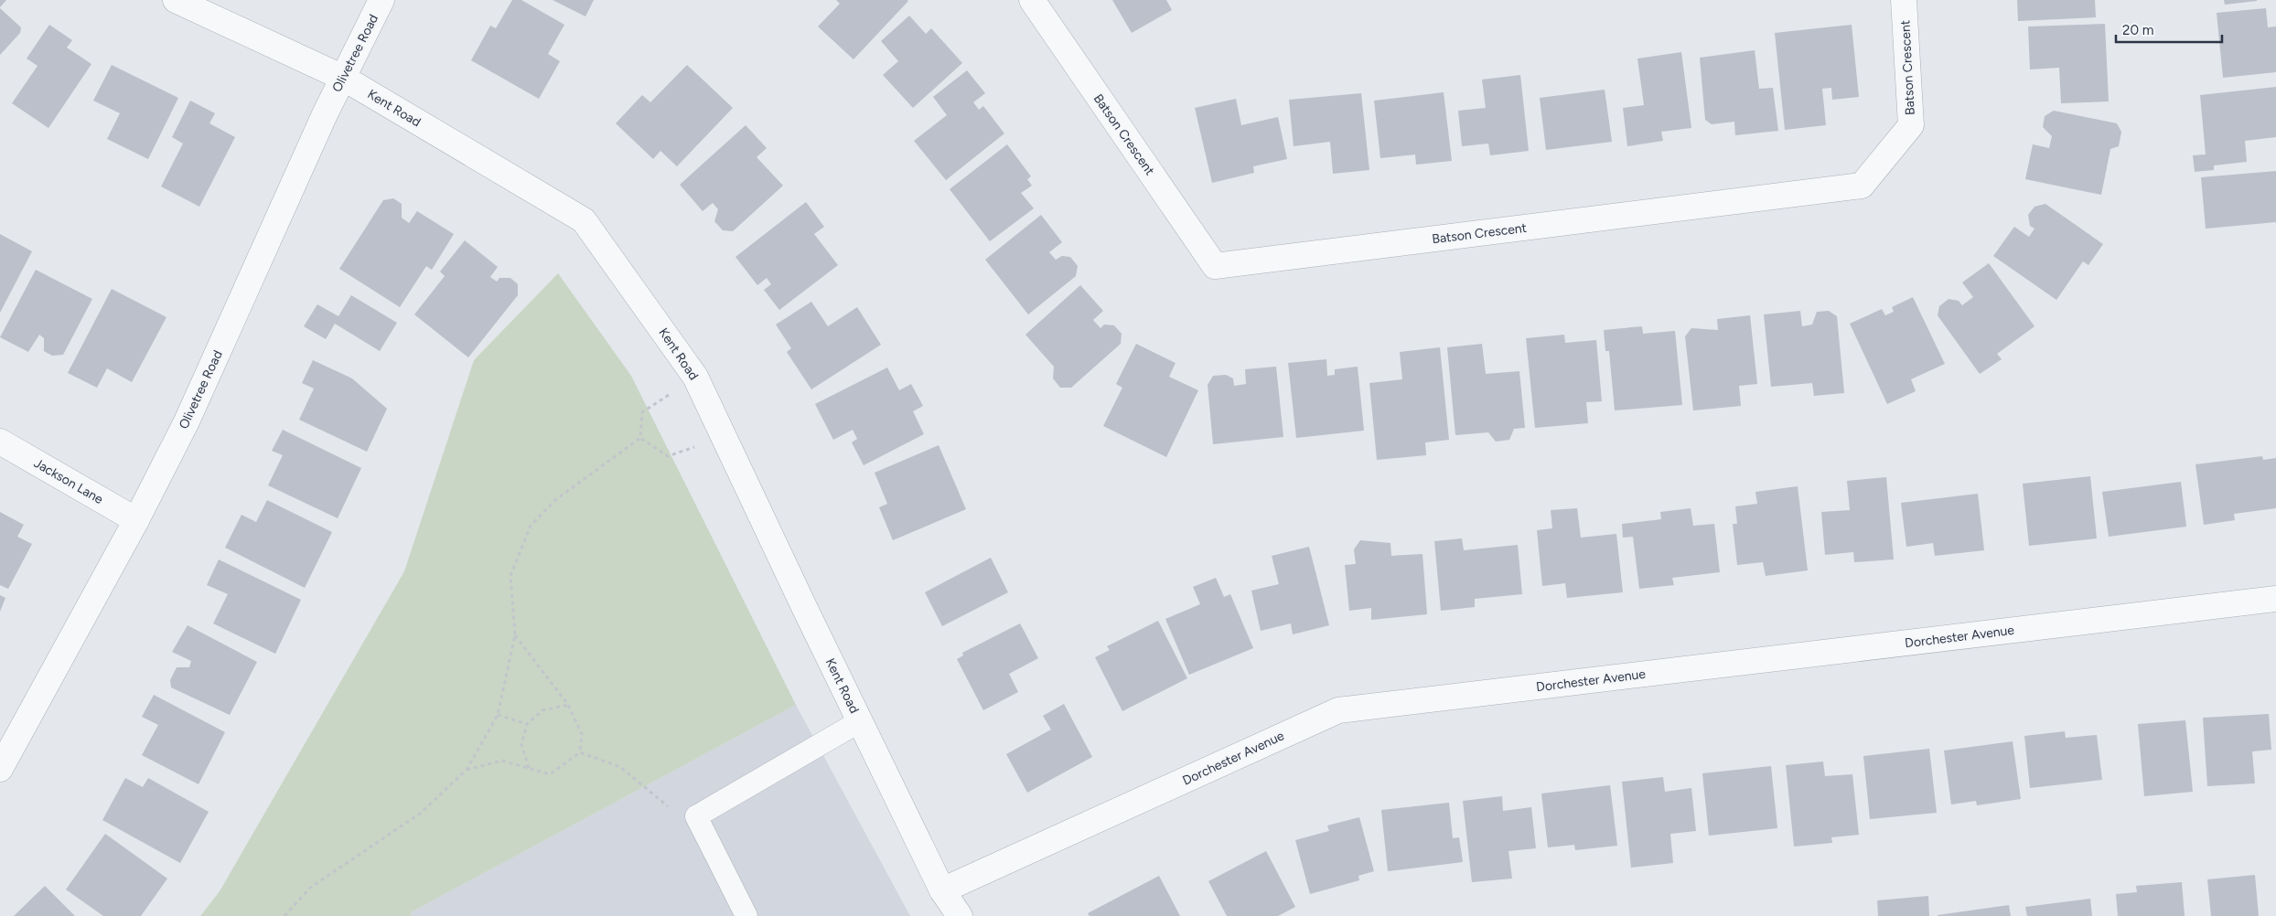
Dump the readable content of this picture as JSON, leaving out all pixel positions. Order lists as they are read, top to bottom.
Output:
{
  "streets": {
    "street": [
      "Olivetree Road",
      "Batson Crescent",
      "Kent Road",
      "Jackson Lane",
      "Dorchester Avenue"
    ]
  },
  "crossings": [
    ["Olivetree Road", "Kent Road"],
    ["Olivetree Road", "Jackson Lane"],
    ["Kent Road", "Dorchester Avenue"]
  ],
  "scale_bar": "20 m"
}
